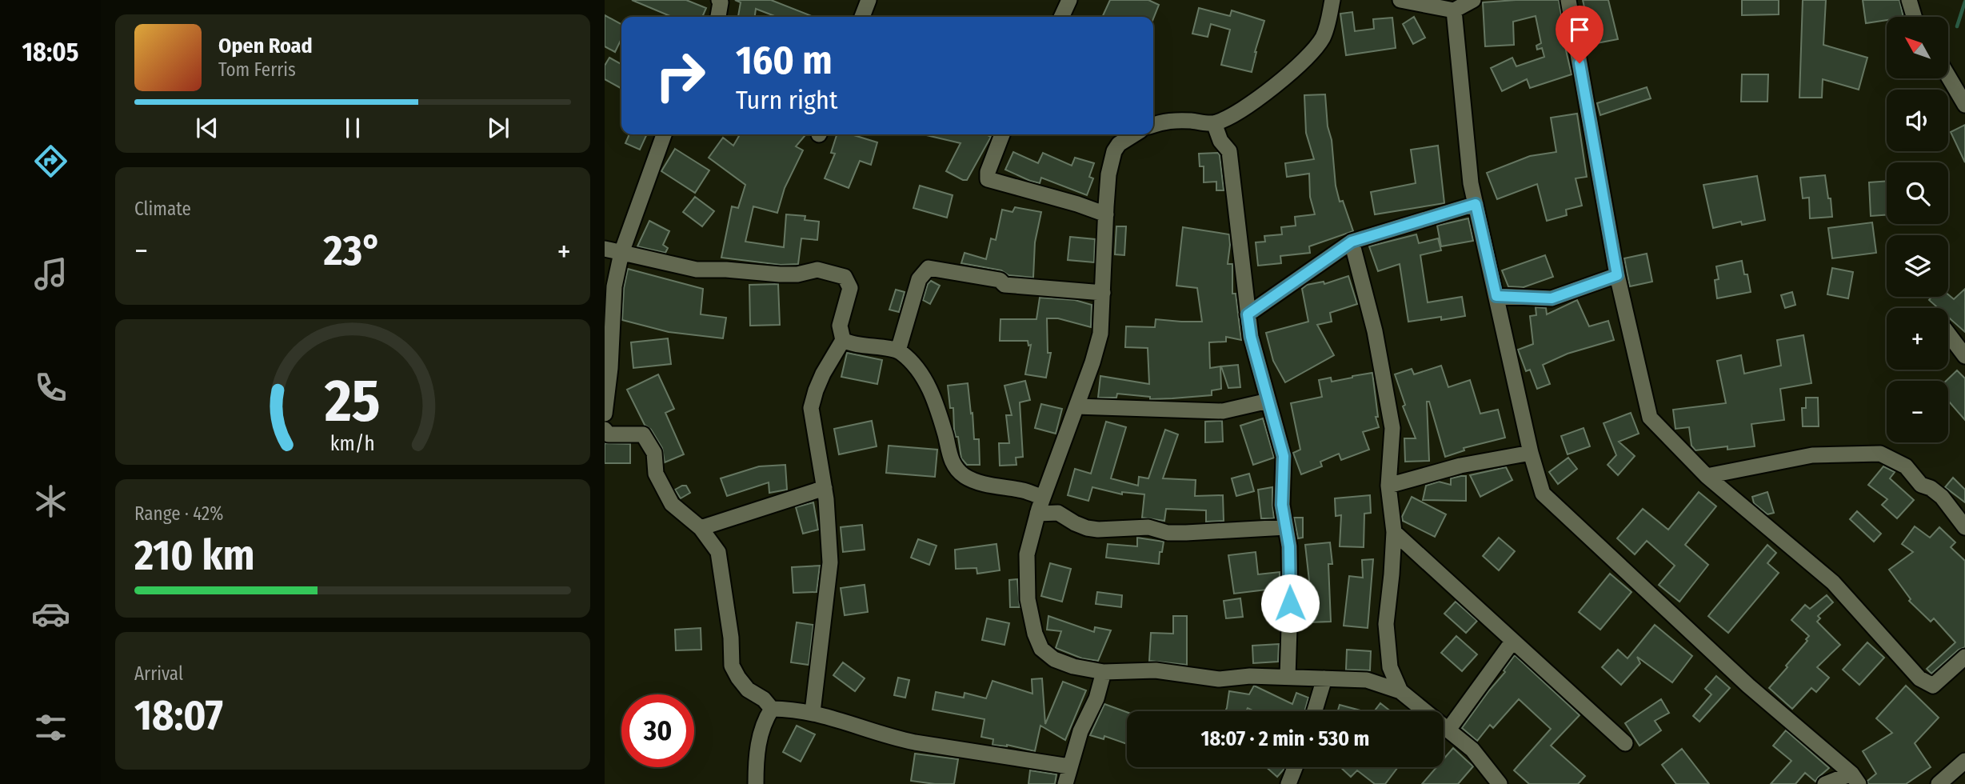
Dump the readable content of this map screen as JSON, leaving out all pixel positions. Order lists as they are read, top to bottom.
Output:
{
  "north": "top left",
  "page": {
    "tabs": "18:05",
    "map_buttons": ["+", "−"],
    "turn": ["160 m", "Turn right"],
    "song": ["Open Road", "Tom Ferris"],
    "tile": [
      "Climate",
      ["Range · 42%", "210 km"],
      ["Arrival", "18:07"]
    ],
    "heat": ["−", "23°", "+"],
    "limit": "30",
    "trip": "18:07 · 2 min · 530 m",
    "gauge": ["25", "km/h"]
  }
}
